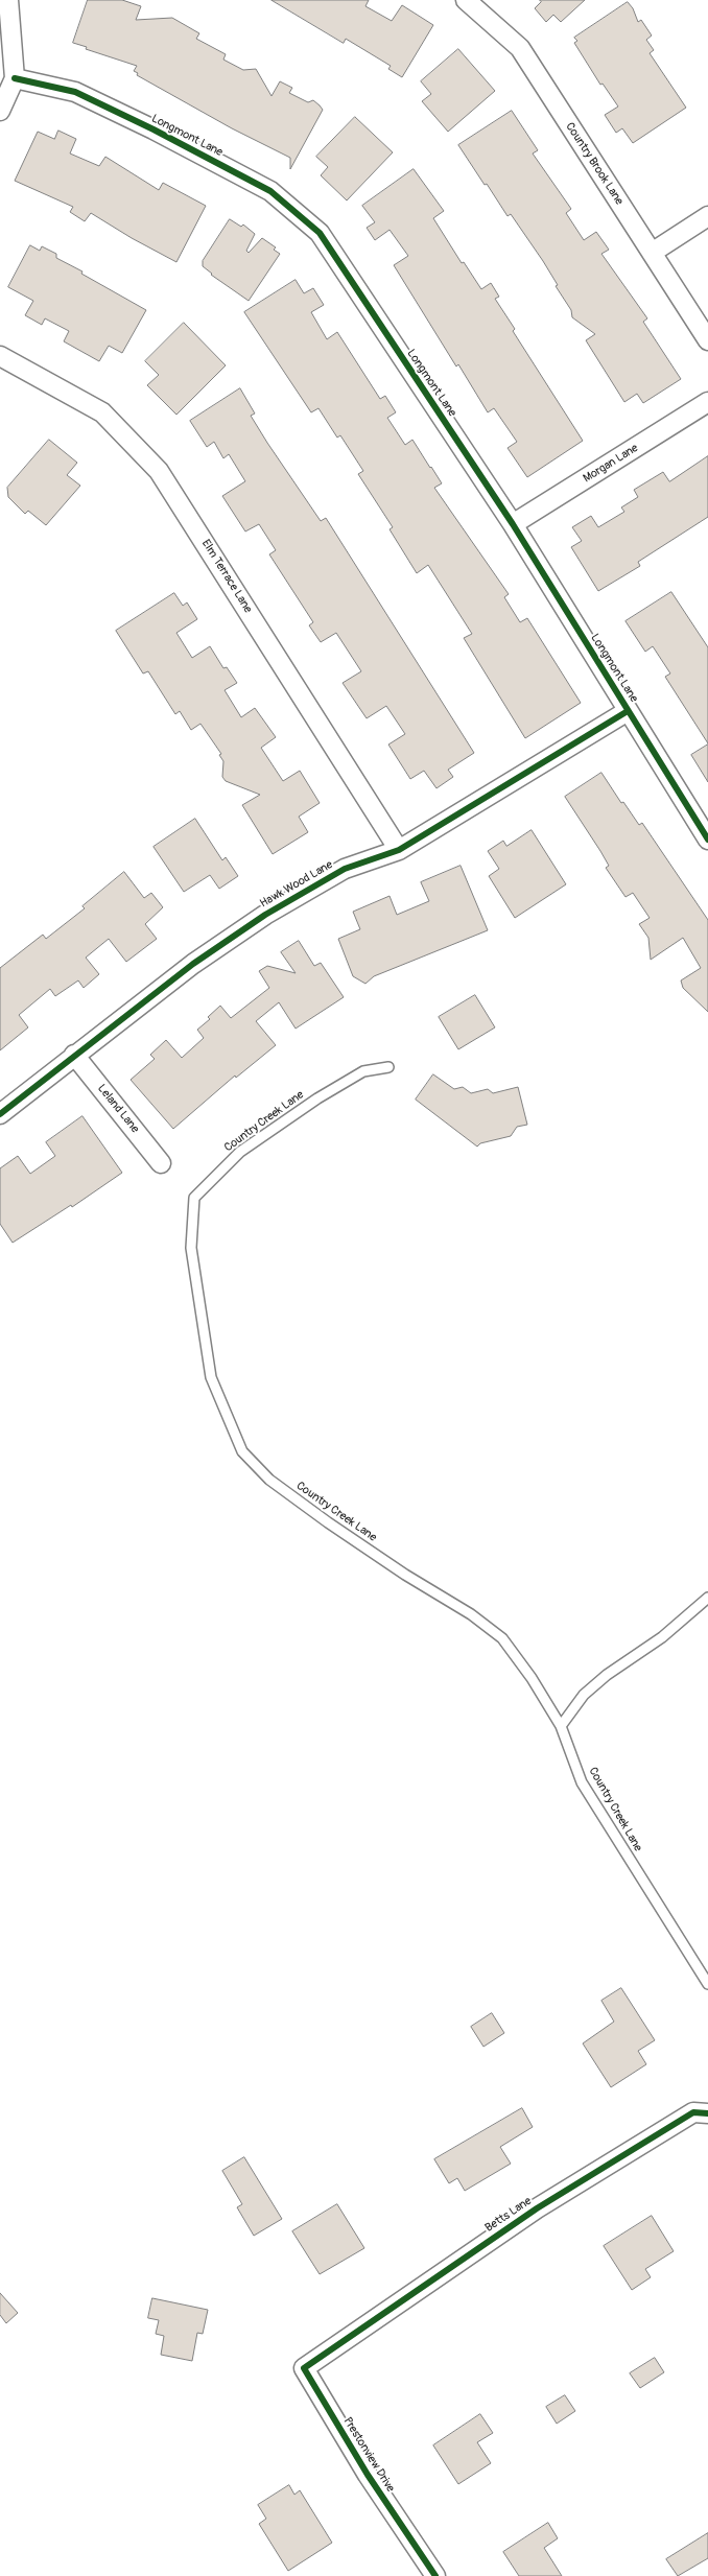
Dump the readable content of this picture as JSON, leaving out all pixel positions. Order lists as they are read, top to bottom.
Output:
{
  "streets": {
    "street": [
      "Longmont Lane",
      "Country Brook Lane",
      "Morgan Lane",
      "Elm Terrace Lane",
      "Hawk Wood Lane",
      "Leland Lane",
      "Betts Lane",
      "Prestonview Drive"
    ],
    "lane": ["Country Creek Lane"]
  },
  "crossings": [
    ["Longmont Lane", "Morgan Lane"],
    ["Longmont Lane", "Hawk Wood Lane"],
    ["Elm Terrace Lane", "Hawk Wood Lane"],
    ["Hawk Wood Lane", "Leland Lane"],
    ["Betts Lane", "Prestonview Drive"]
  ]
}
